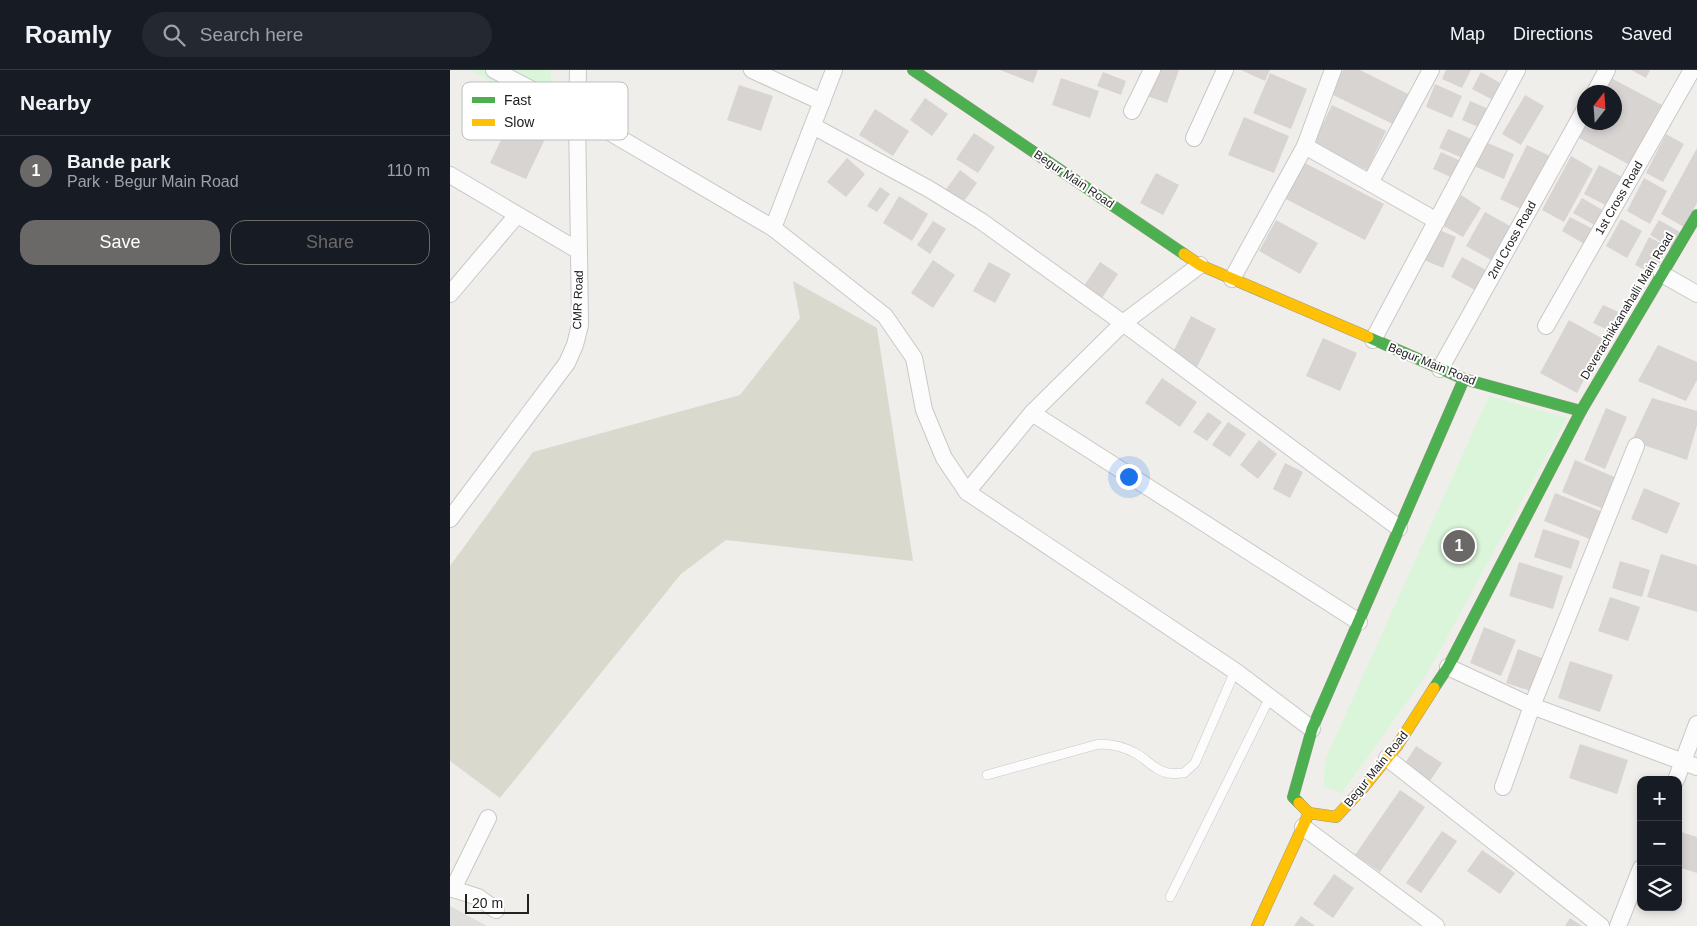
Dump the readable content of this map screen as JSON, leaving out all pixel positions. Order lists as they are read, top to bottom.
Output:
{
  "streets": {
    "street": [
      "Begur Main Road",
      "1st Cross Road",
      "2nd Cross Road",
      "CMR Road",
      "Deverachikkanahalli Main Road"
    ]
  },
  "crossings": [
    ["Begur Main Road", "2nd Cross Road"],
    ["Begur Main Road", "Deverachikkanahalli Main Road"]
  ],
  "legend": ["Fast", "Slow"],
  "scale_bar": "20 m",
  "north": "top",
  "page": {
    "header": "Roamly",
    "search": "Search here",
    "nav": ["Map", "Directions", "Saved"],
    "heading": "Nearby",
    "list": [
      {
        "mark": "1",
        "name": "Bande park",
        "note": "Park · Begur Main Road",
        "value": "110 m"
      }
    ],
    "buttons": ["Save", "Share"],
    "pins": "1",
    "map_buttons": ["+", "−"],
    "scale": "20 m"
  }
}
